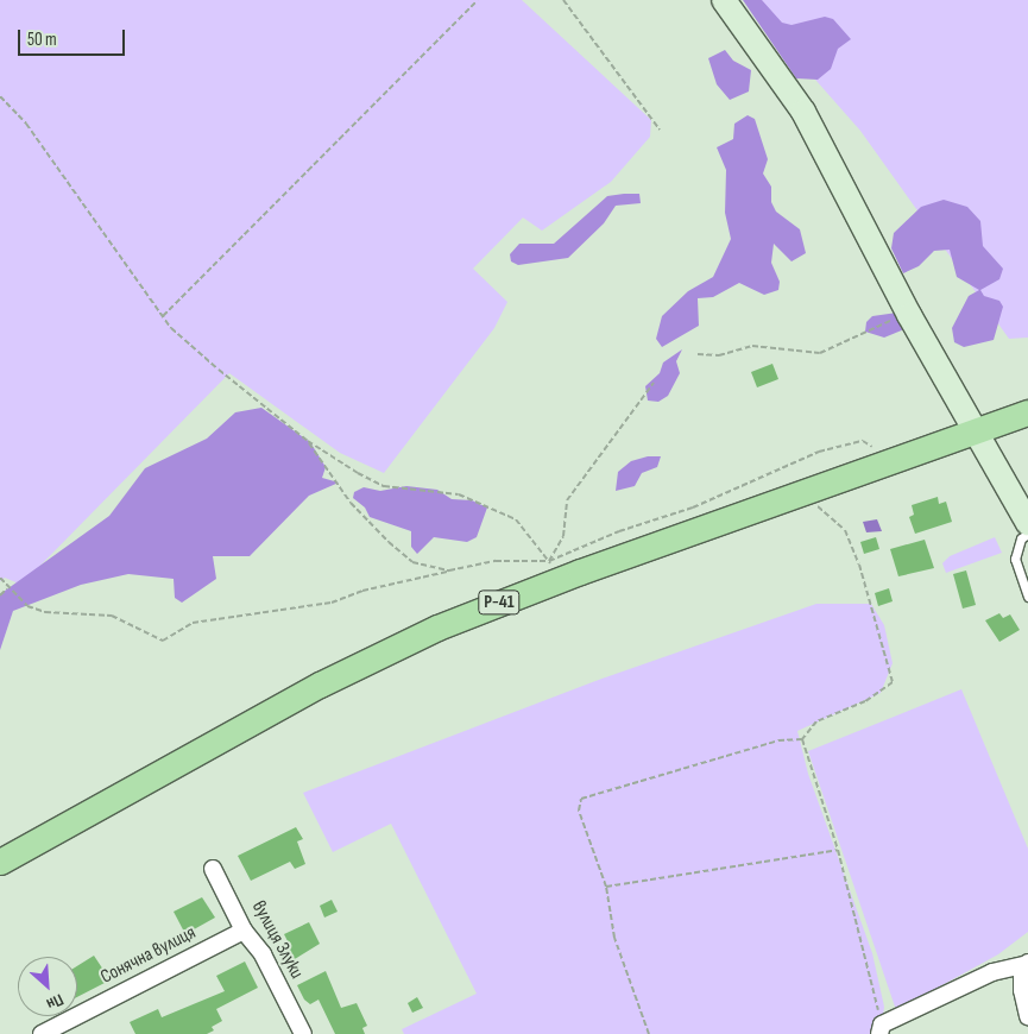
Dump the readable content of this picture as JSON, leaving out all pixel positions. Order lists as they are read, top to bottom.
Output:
{
  "streets": {
    "main road": ["Р-41"],
    "street": ["вулиця Злуки", "Сонячна вулиця"]
  },
  "crossings": [
    ["вулиця Злуки", "Сонячна вулиця"]
  ],
  "scale_bar": "50 m",
  "north": "bottom right"
}
